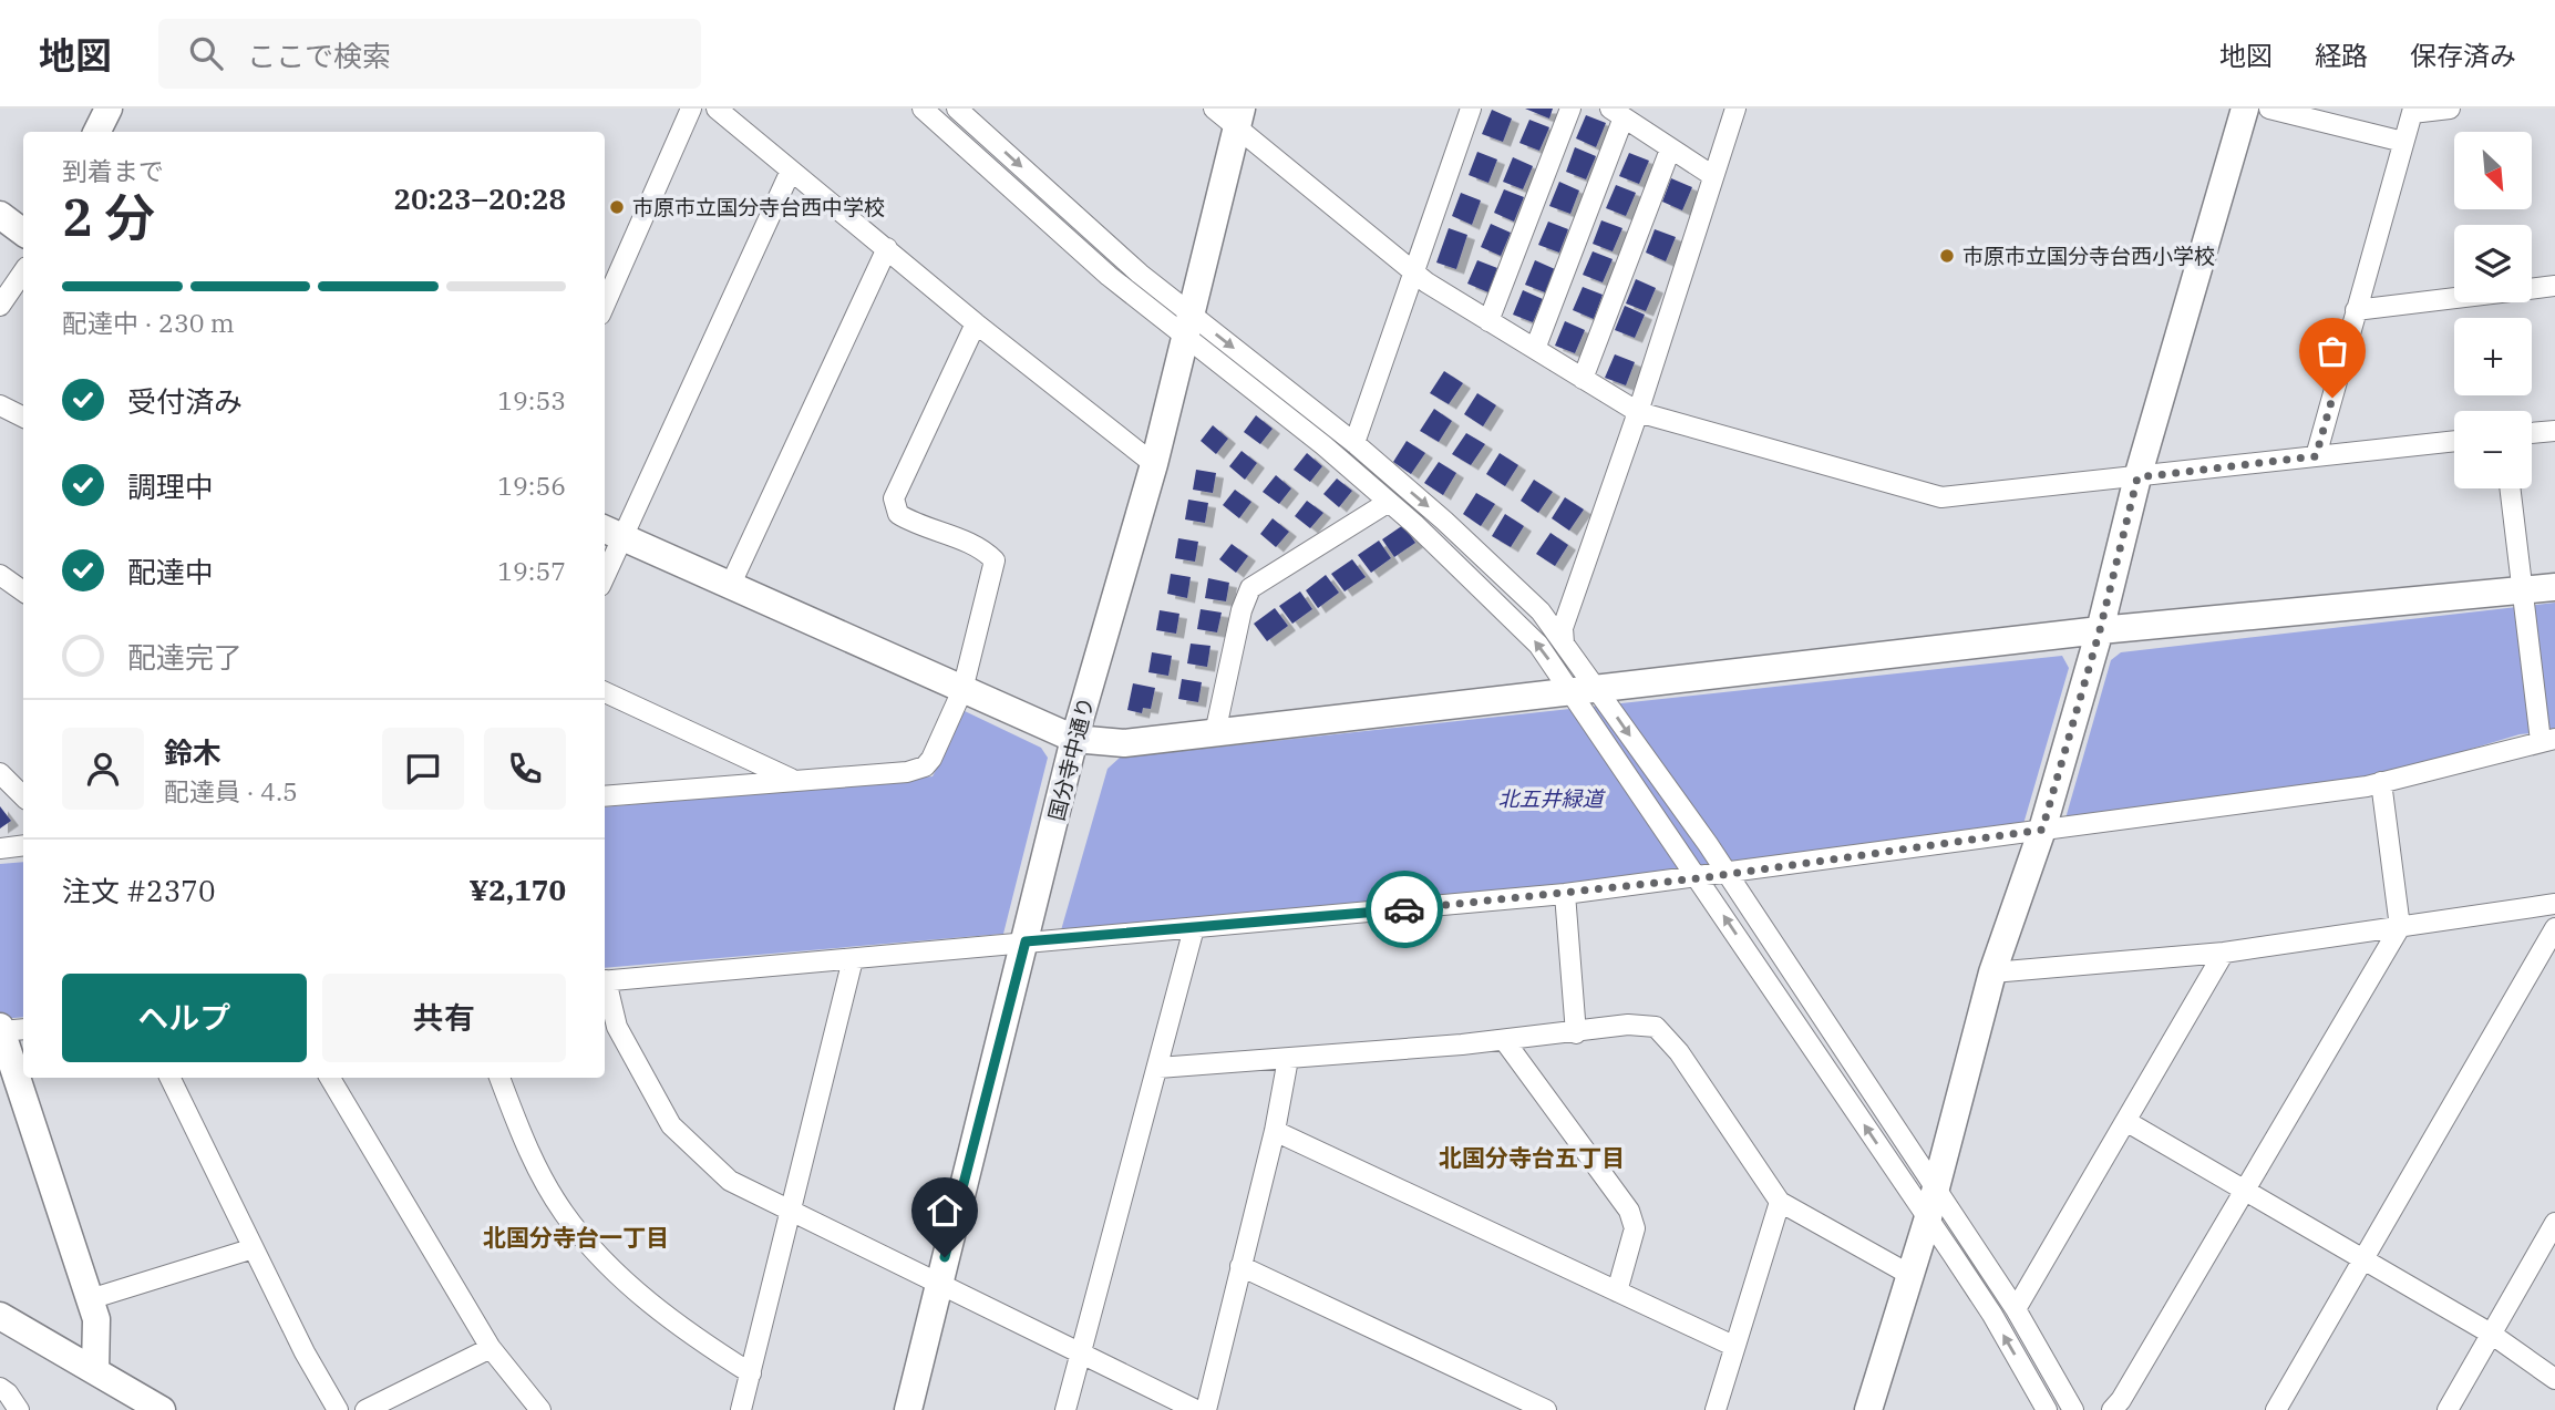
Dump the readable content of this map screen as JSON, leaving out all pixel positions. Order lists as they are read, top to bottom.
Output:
{
  "streets": {
    "street": ["国分寺中通り"]
  },
  "districts": ["北国分寺台五丁目", "北国分寺台一丁目"],
  "parks": ["北五井緑道"],
  "places": ["市原市立国分寺台西中学校", "市原市立国分寺台西小学校"],
  "north": "bottom right",
  "page": {
    "header": "地図",
    "search": "ここで検索",
    "nav": ["地図", "経路", "保存済み"],
    "map_buttons": ["+", "−"],
    "heading": ["2 分", "到着まで", "20:23–20:28"],
    "panel": [
      "鈴木",
      "配達員 · 4.5",
      "注文 #2370",
      "¥2,170"
    ],
    "bar": "配達中 · 230 m",
    "list": [
      ["受付済み", "19:53"],
      ["調理中", "19:56"],
      ["配達中", "19:57"],
      "配達完了"
    ],
    "buttons": ["ヘルプ", "共有"]
  }
}
